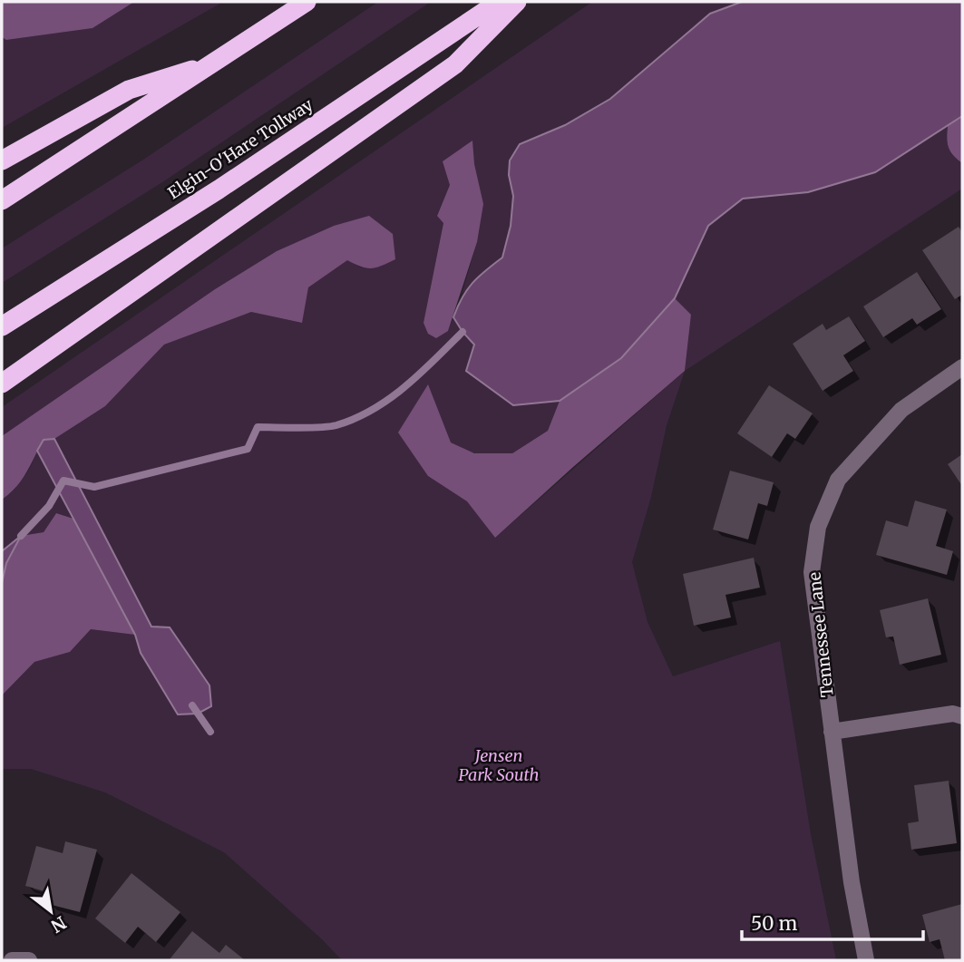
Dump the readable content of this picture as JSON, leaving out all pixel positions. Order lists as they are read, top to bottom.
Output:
{
  "streets": {
    "highway": ["Elgin-O'Hare Tollway"],
    "street": ["Tennessee Lane"]
  },
  "parks": ["Jensen Park South"],
  "scale_bar": "50 m",
  "north": "bottom right"
}
